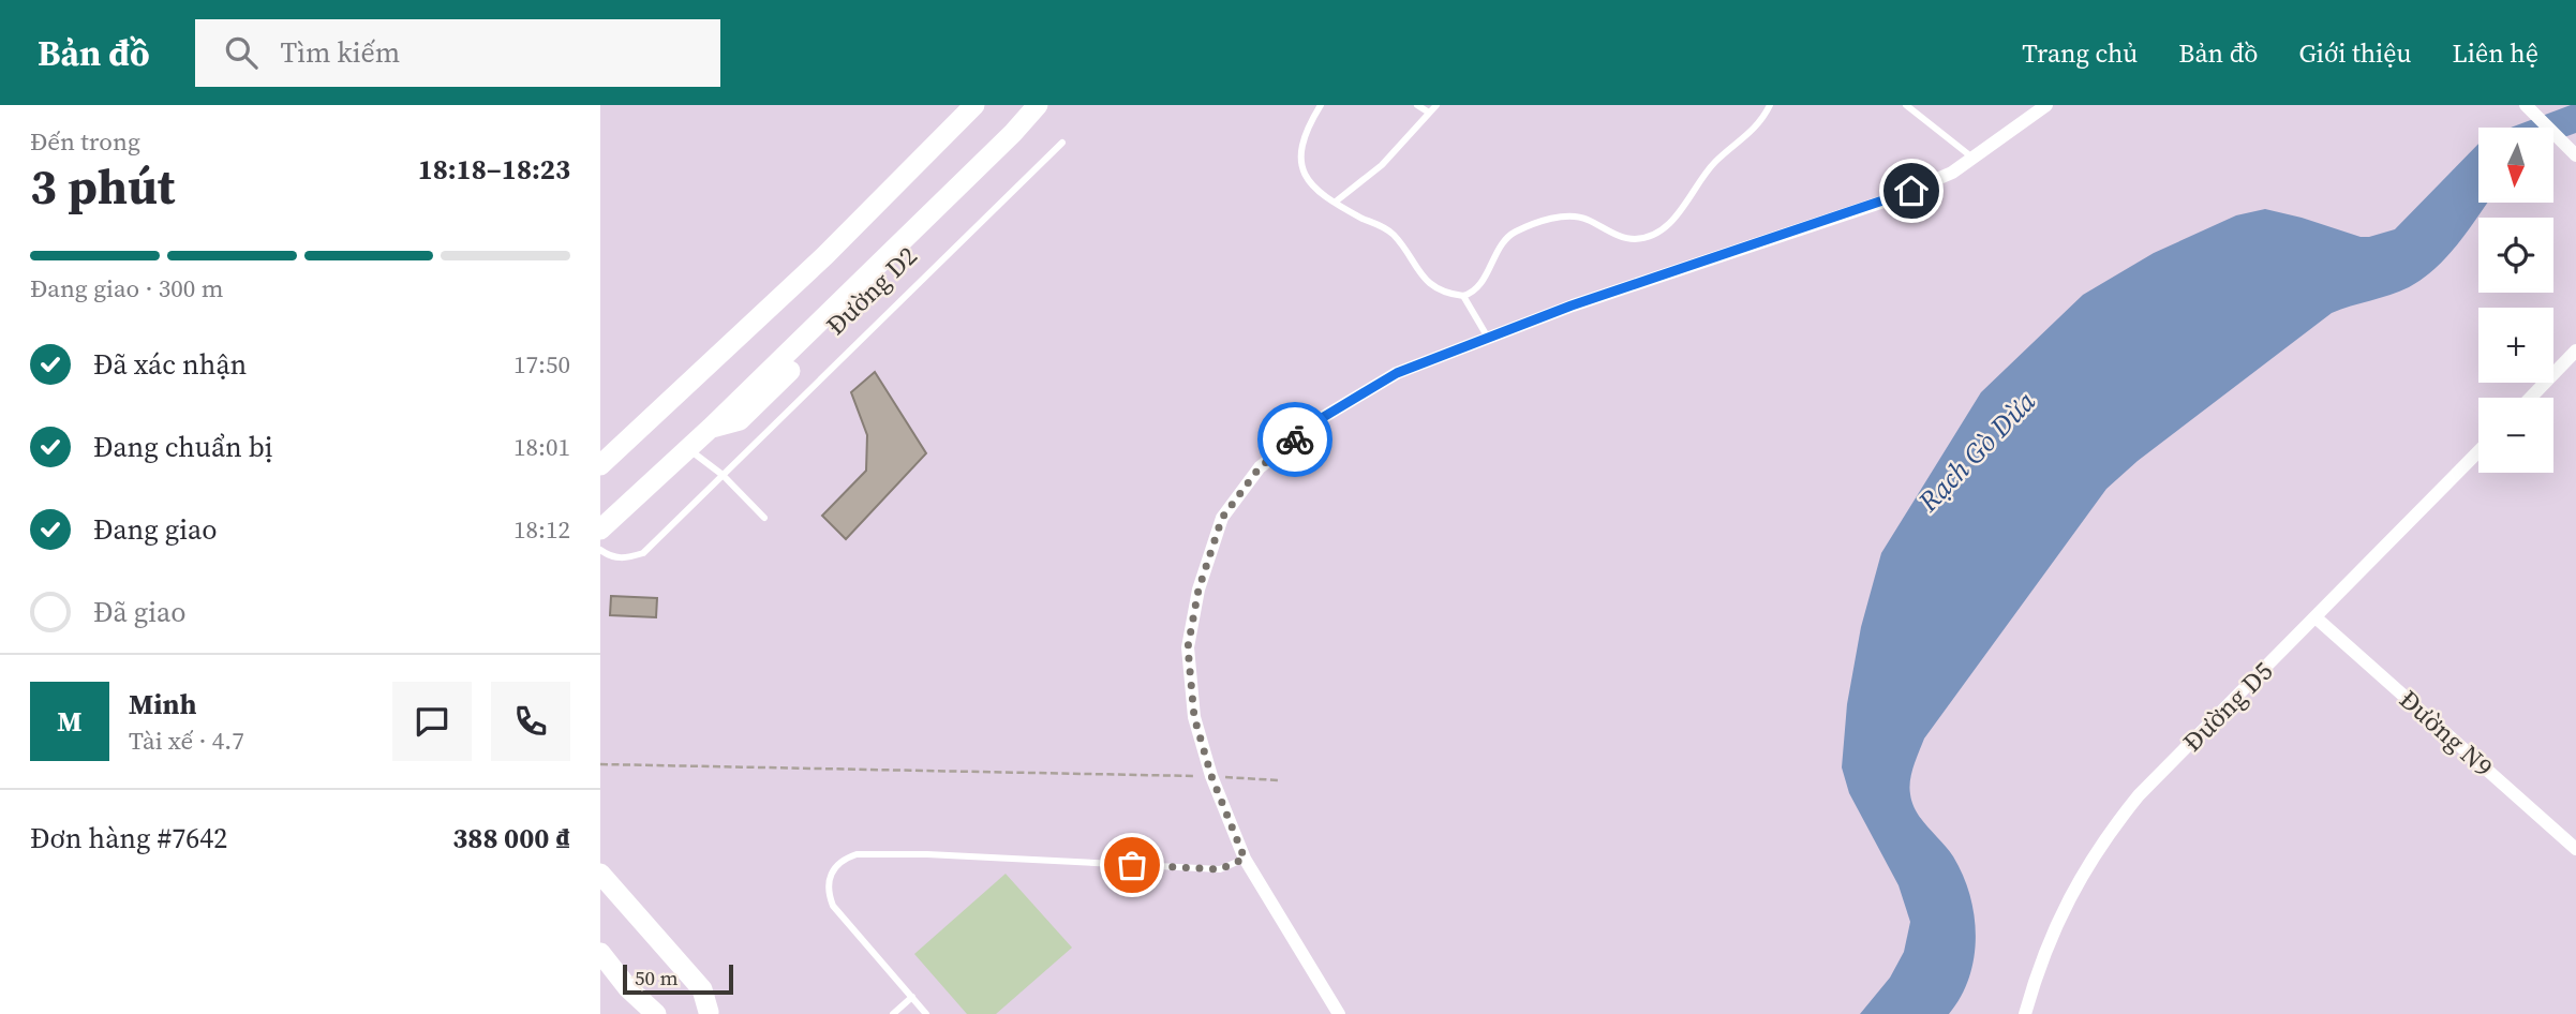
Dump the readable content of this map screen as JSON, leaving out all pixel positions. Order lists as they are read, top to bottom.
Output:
{
  "streets": {
    "main road": ["Đường D2"],
    "street": ["Đường D5", "Đường N9"]
  },
  "crossings": [
    ["Đường D5", "Đường N9"]
  ],
  "water": ["Rạch Gò Dừa"],
  "scale_bar": "50 m",
  "north": "bottom",
  "page": {
    "header": "Bản đồ",
    "search": "Tìm kiếm",
    "nav": [
      "Trang chủ",
      "Bản đồ",
      "Giới thiệu",
      "Liên hệ"
    ],
    "heading": ["3 phút", "Đến trong", "18:18–18:23"],
    "panel": [
      "Minh",
      "Tài xế · 4.7",
      "Đơn hàng #7642",
      "388 000 ₫"
    ],
    "map_buttons": ["+", "−"],
    "bar": "Đang giao · 300 m",
    "list": [
      ["Đã xác nhận", "17:50"],
      ["Đang chuẩn bị", "18:01"],
      ["Đang giao", "18:12"],
      "Đã giao"
    ],
    "round": "M",
    "scale": "50 m"
  }
}
